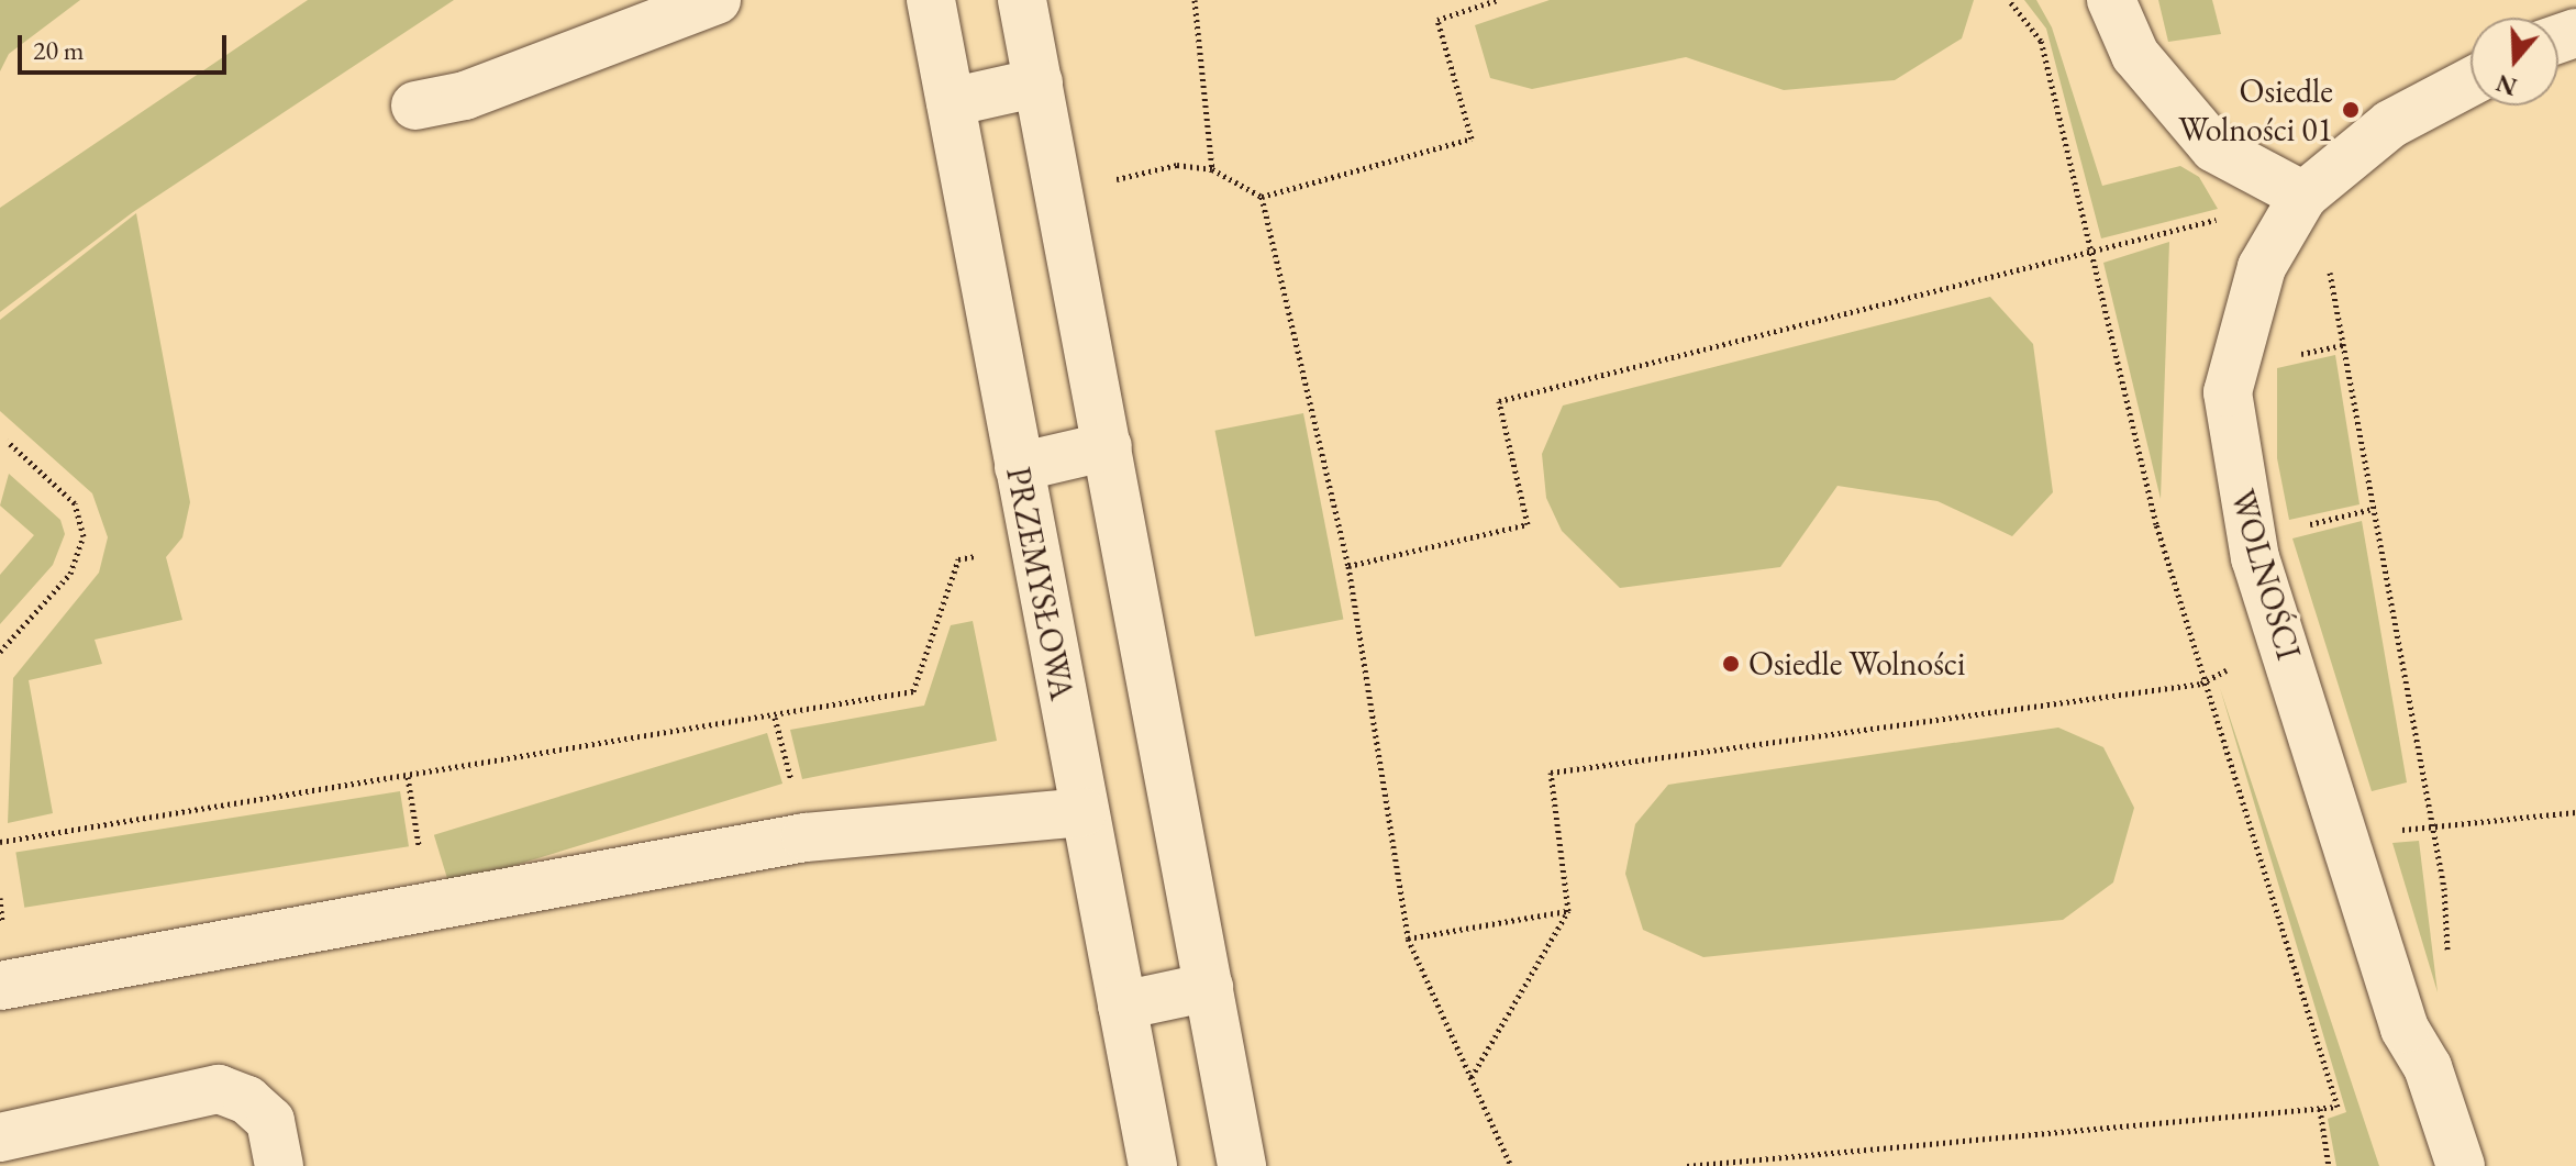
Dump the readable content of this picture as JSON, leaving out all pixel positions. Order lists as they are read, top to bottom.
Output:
{
  "streets": {
    "street": ["WOLNOŚCI", "PRZEMYSŁOWA"]
  },
  "places": ["Osiedle Wolności 01", "Osiedle Wolności"],
  "scale_bar": "20 m",
  "north": "bottom"
}
